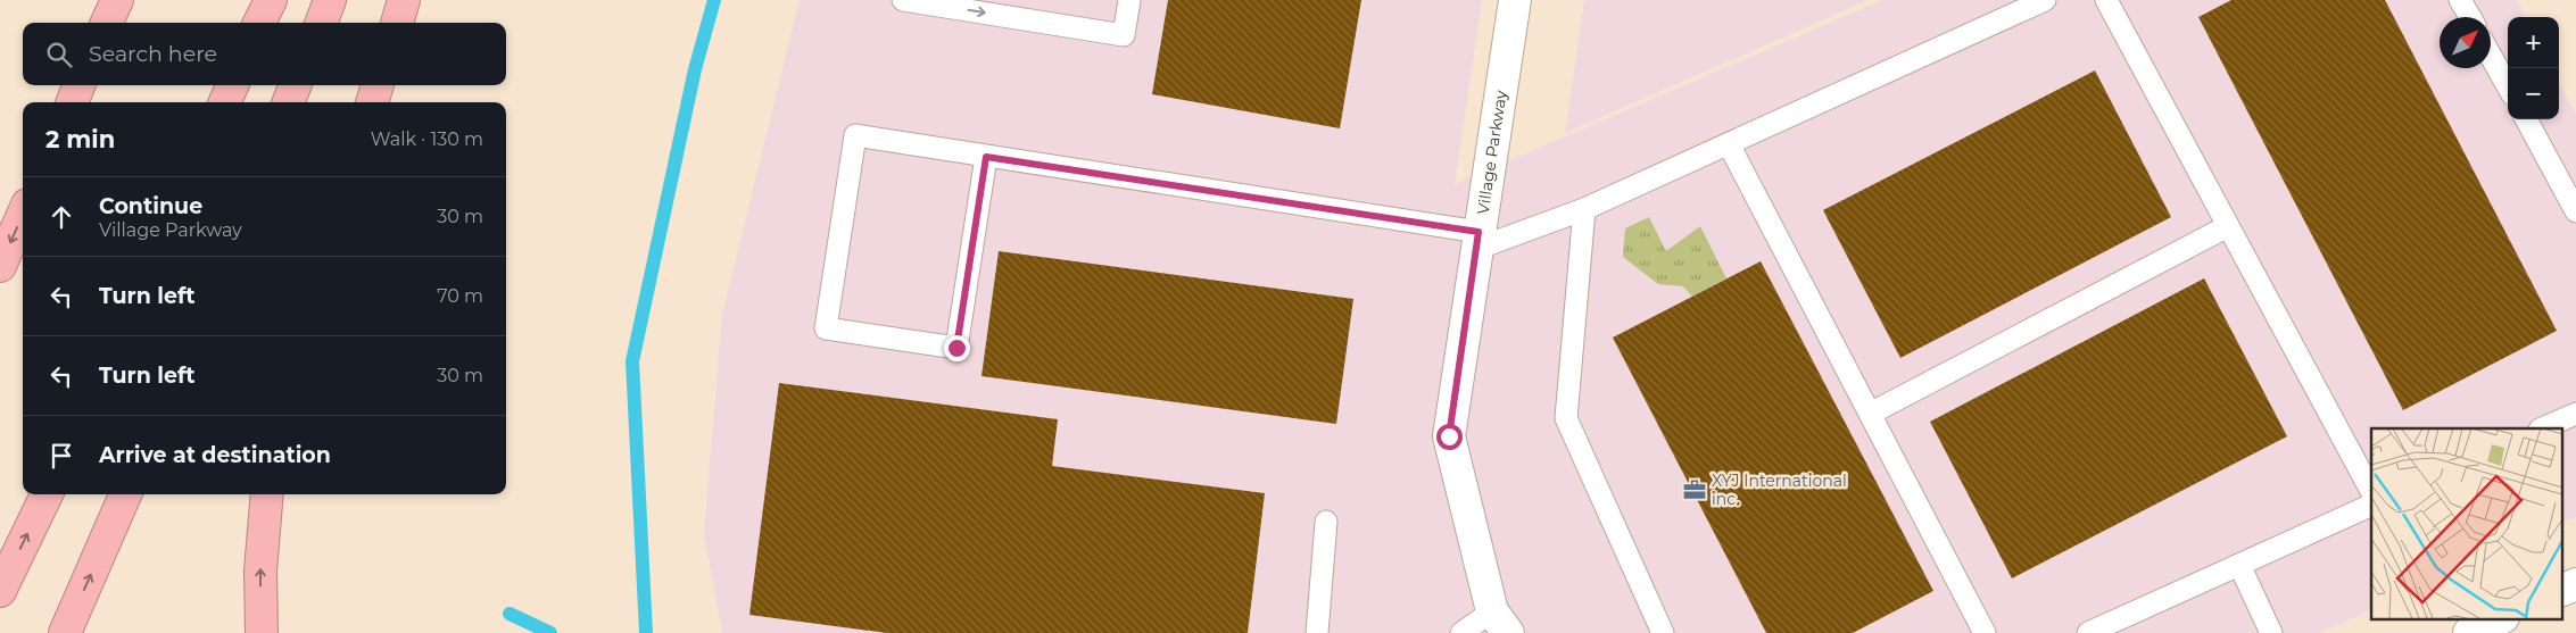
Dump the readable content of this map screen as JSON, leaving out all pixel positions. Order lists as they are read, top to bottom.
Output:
{
  "streets": {
    "street": ["Village Parkway"]
  },
  "places": {
    "office": ["XYJ International inc."]
  },
  "north": "top right",
  "page": {
    "map_buttons": ["+", "−"],
    "search": "Search here",
    "heading": ["2 min", "Walk · 130 m"],
    "list": [
      ["Continue", "Village Parkway", "30 m"],
      ["Turn left", "70 m"],
      ["Turn left", "30 m"],
      "Arrive at destination"
    ]
  }
}
